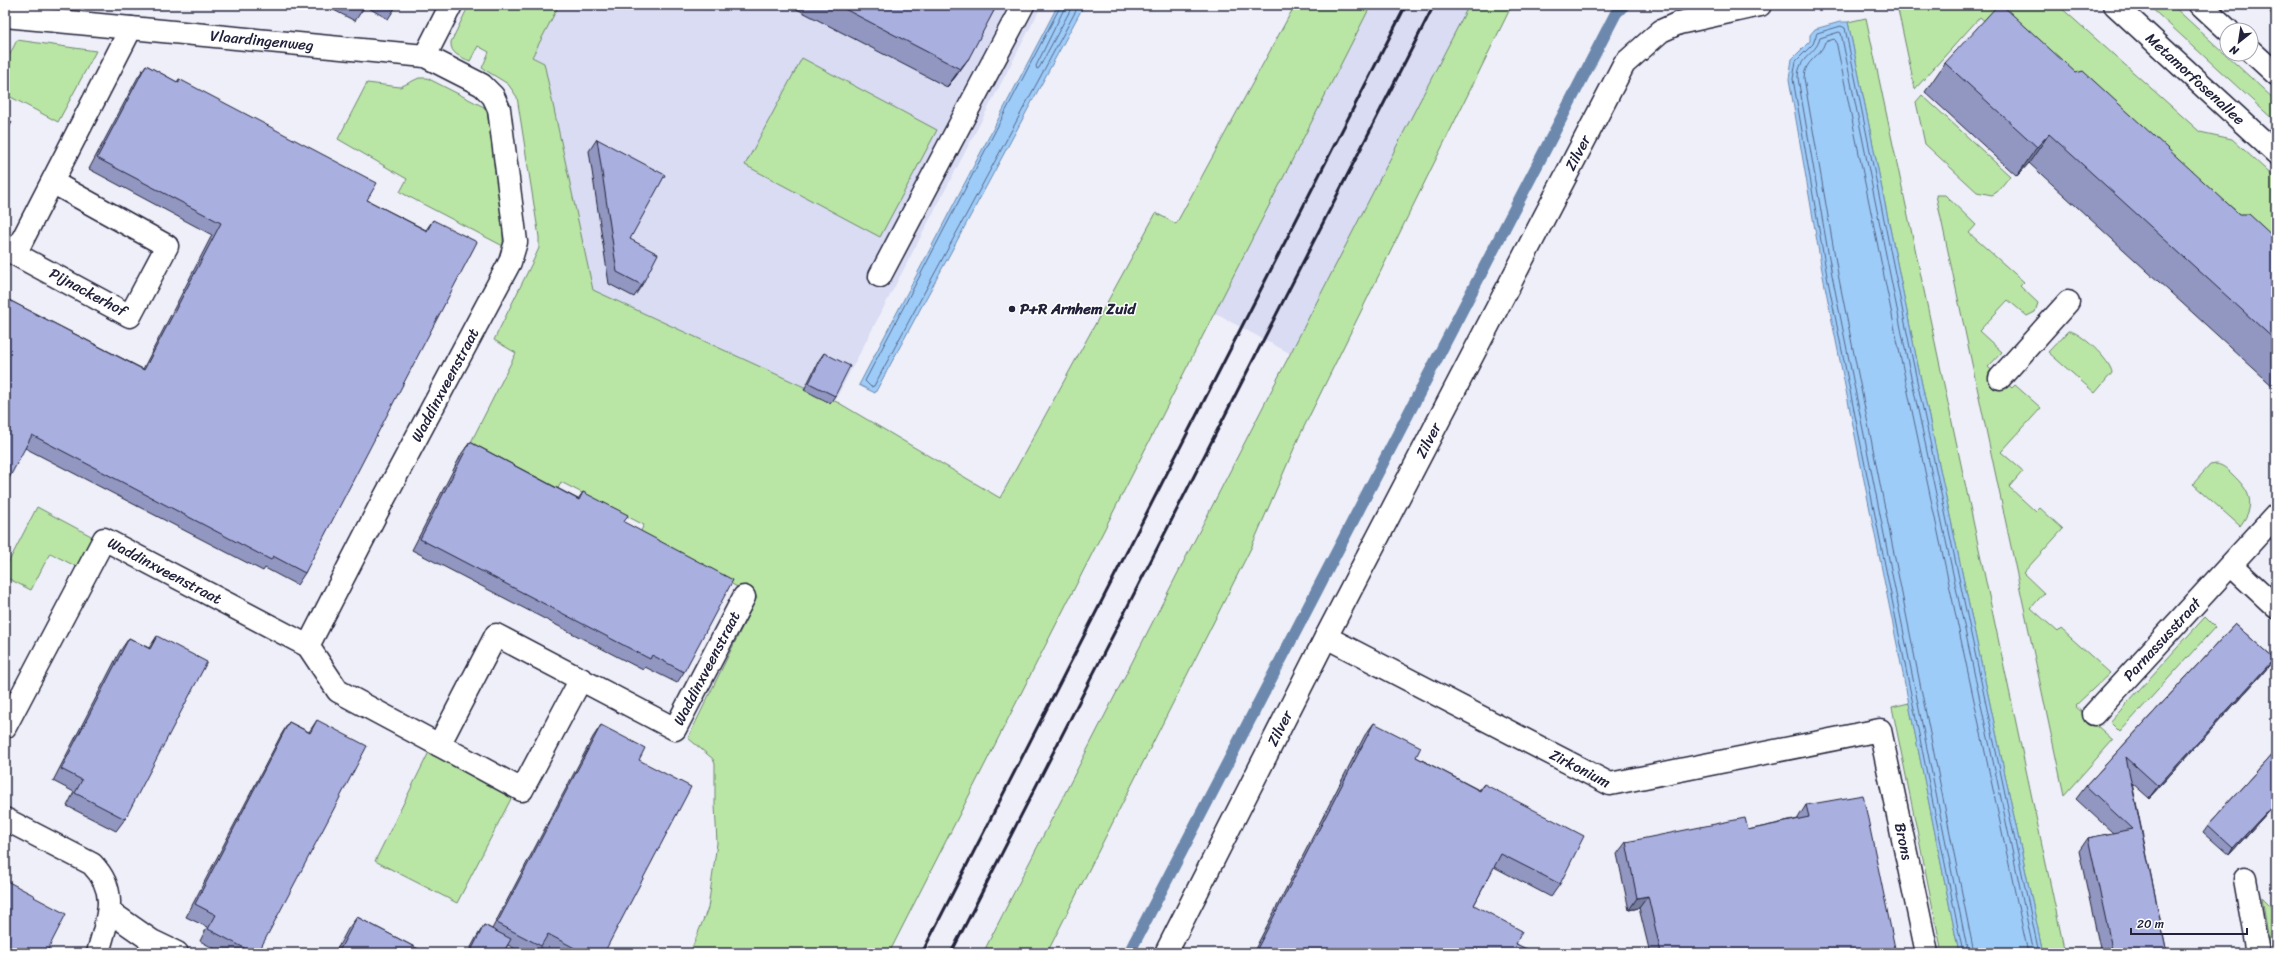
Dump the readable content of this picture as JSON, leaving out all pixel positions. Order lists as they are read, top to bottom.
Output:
{
  "streets": {
    "street": [
      "Vlaardingenweg",
      "Metamorfosenallee",
      "Zilver",
      "Pijnackerhof",
      "Waddinxveenstraat",
      "Parnassusstraat",
      "Zirkonium",
      "Brons"
    ]
  },
  "crossings": [
    ["Vlaardingenweg", "Pijnackerhof"],
    ["Vlaardingenweg", "Waddinxveenstraat"],
    ["Zilver", "Zirkonium"],
    ["Zirkonium", "Brons"]
  ],
  "places": ["P+R Arnhem Zuid"],
  "scale_bar": "20 m",
  "north": "bottom left"
}
